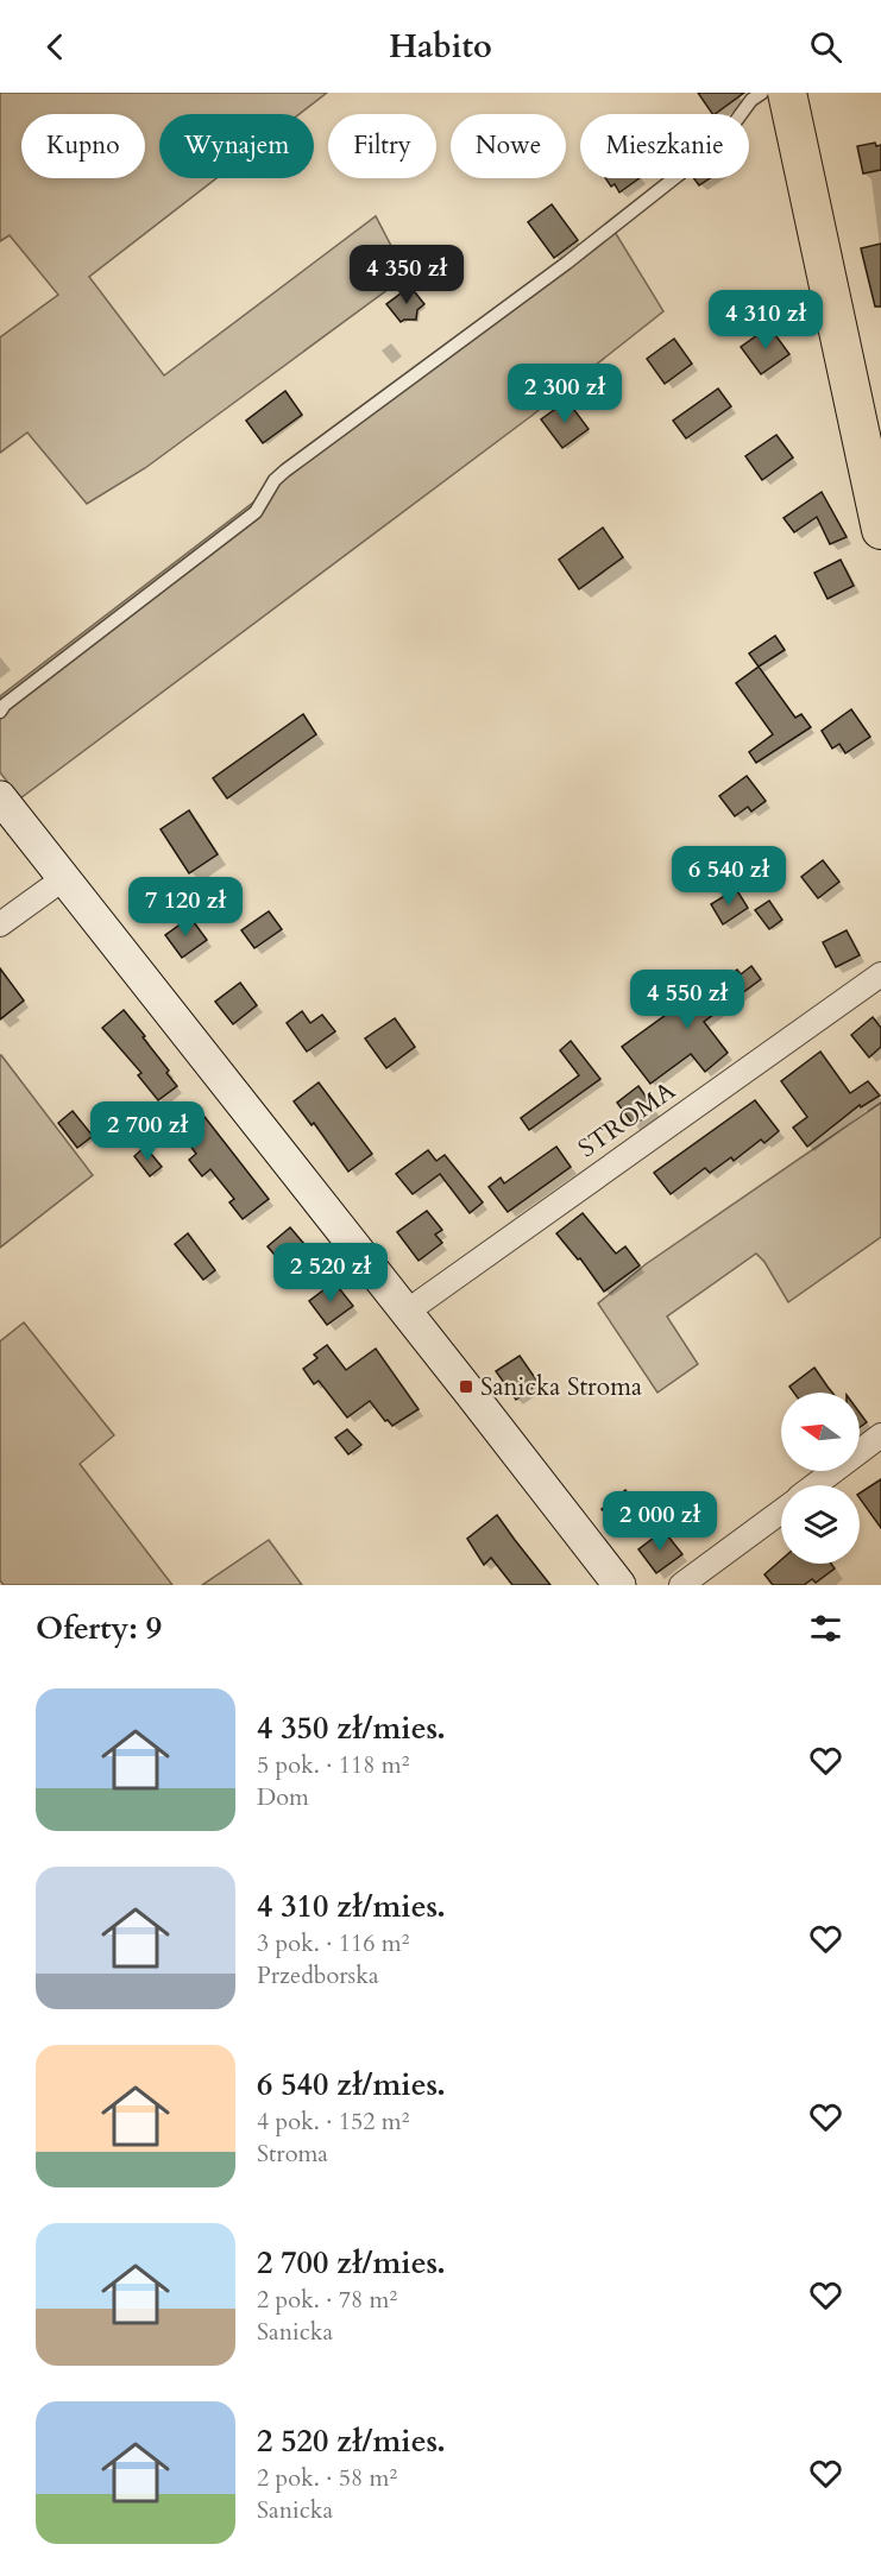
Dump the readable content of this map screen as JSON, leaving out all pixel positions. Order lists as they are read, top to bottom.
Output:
{
  "streets": {
    "street": ["STROMA"]
  },
  "places": {
    "transit": ["Sanicka Stroma"]
  },
  "north": "left",
  "page": {
    "header": "Habito",
    "chip": [
      "Kupno",
      "Wynajem",
      "Filtry",
      "Nowe",
      "Mieszkanie"
    ],
    "price": [
      "4 350 zł",
      "4 310 zł",
      "2 300 zł",
      "6 540 zł",
      "7 120 zł",
      "4 550 zł",
      "2 700 zł",
      "2 520 zł",
      "2 000 zł"
    ],
    "heading": "Oferty: 9",
    "list": [
      {
        "name": "4 350 zł/mies.",
        "note": "5 pok. · 118 m² · Dom"
      },
      {
        "name": "4 310 zł/mies.",
        "note": "3 pok. · 116 m² · Przedborska"
      },
      {
        "name": "6 540 zł/mies.",
        "note": "4 pok. · 152 m² · Stroma"
      },
      {
        "name": "2 700 zł/mies.",
        "note": "2 pok. · 78 m² · Sanicka"
      },
      {
        "name": "2 520 zł/mies.",
        "note": "2 pok. · 58 m² · Sanicka"
      }
    ]
  }
}
